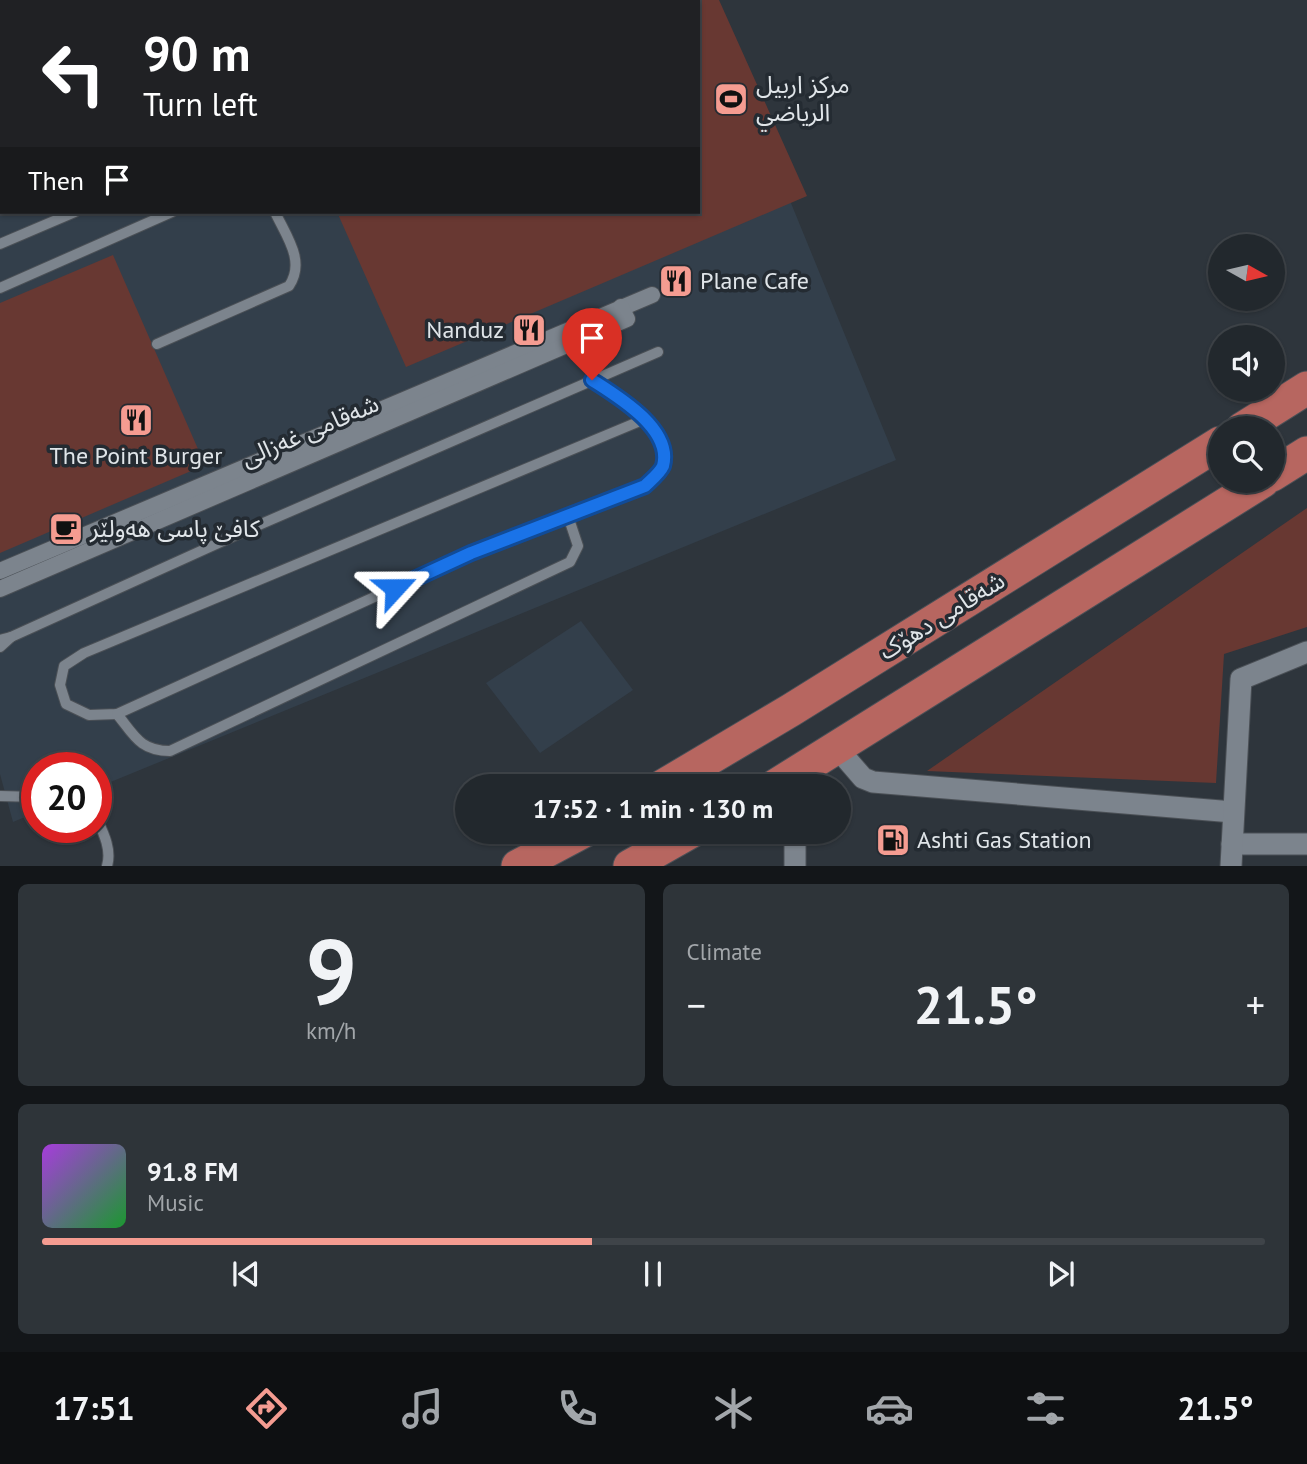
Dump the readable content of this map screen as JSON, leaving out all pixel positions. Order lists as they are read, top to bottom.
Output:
{
  "streets": {
    "highway": ["شەقامی دهۆک"],
    "street": ["شەقامی غەزالی"]
  },
  "places": {
    "sports": ["مركز اربيل الرياضي"],
    "restaurant": ["Plane Cafe", "Nanduz", "The Point Burger"],
    "cafe": ["کافێ پاسی هەولێر"],
    "fuel station": ["Ashti Gas Station"]
  },
  "north": "right",
  "page": {
    "turn": ["90 m", "Turn left"],
    "then": "Then",
    "limit": "20",
    "trip": "17:52 · 1 min · 130 m",
    "tile": [
      ["9", "km/h"],
      "Climate"
    ],
    "heat": ["−", "21.5°", "+"],
    "song": ["91.8 FM", "Music"],
    "tabs": ["17:51", "21.5°"]
  }
}
